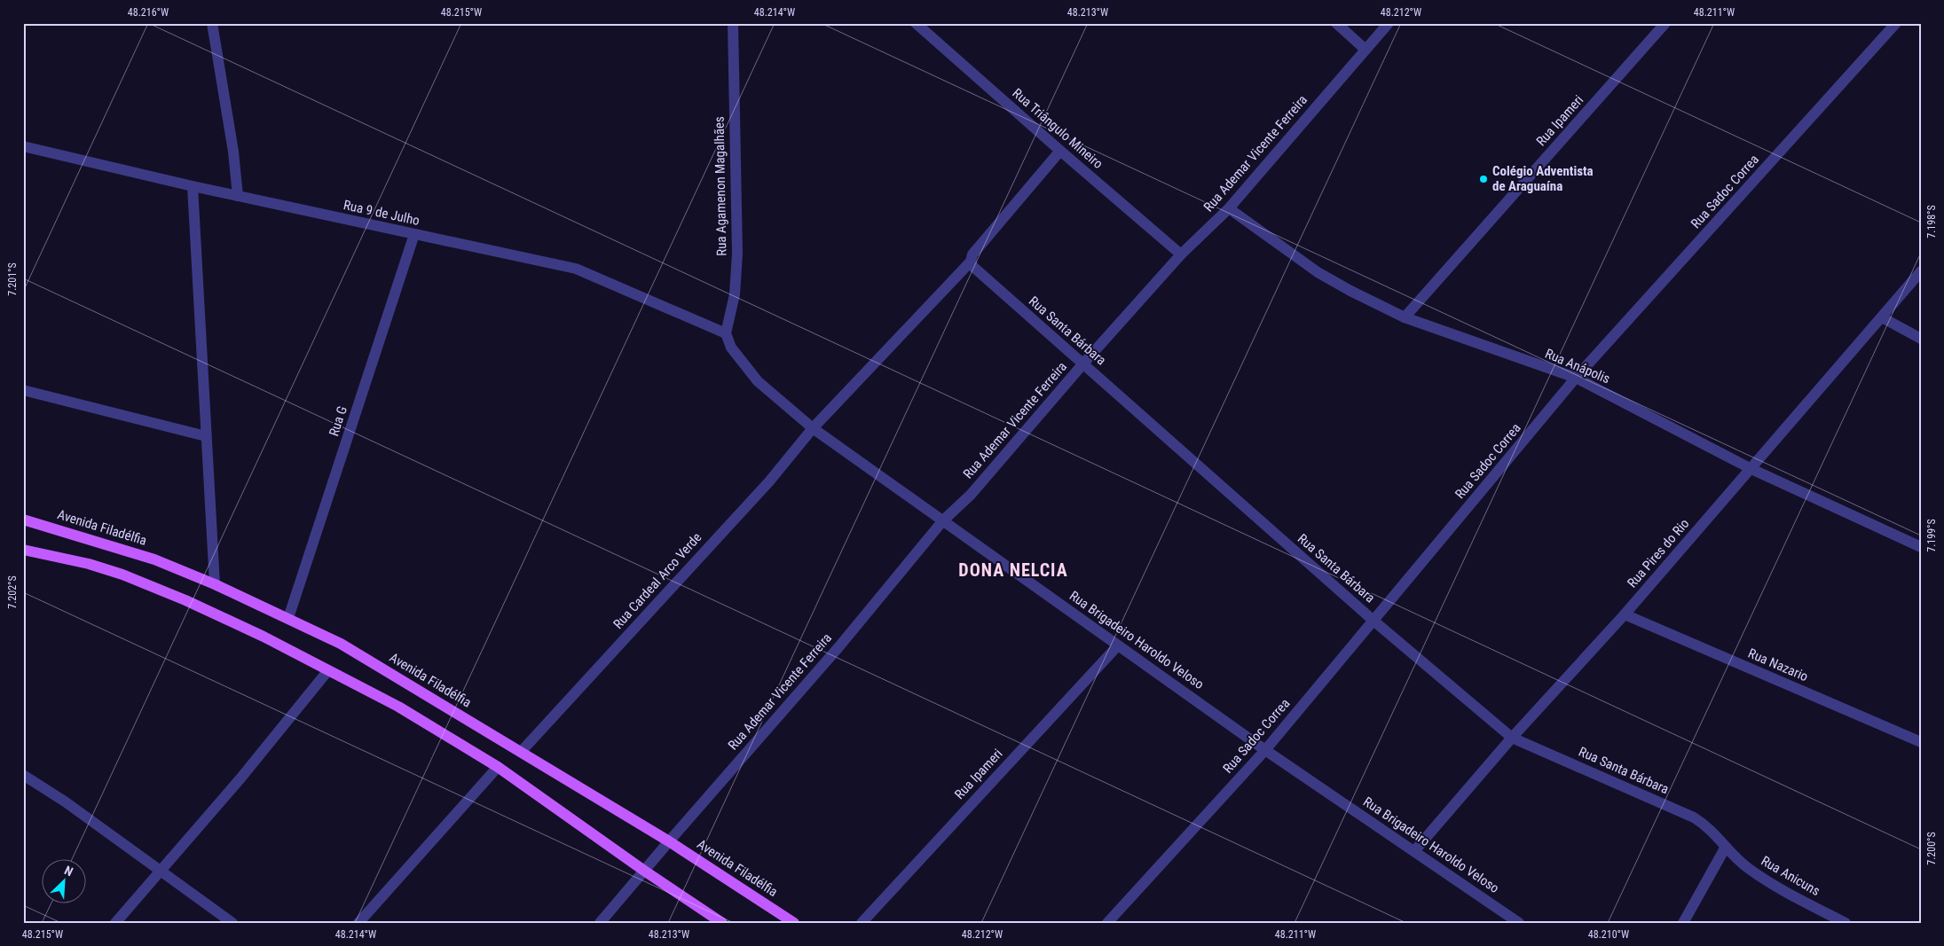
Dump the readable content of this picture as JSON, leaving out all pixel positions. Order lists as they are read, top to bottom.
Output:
{
  "streets": {
    "main road": ["Avenida Filadélfia"],
    "street": [
      "Rua Ipameri",
      "Rua Triângulo Mineiro",
      "Rua Ademar Vicente Ferreira",
      "Rua Agamenon Magalhães",
      "Rua Sadoc Correa",
      "Rua 9 de Julho",
      "Rua Santa Bárbara",
      "Rua Anápolis",
      "Rua G",
      "Rua Pires do Rio",
      "Rua Cardeal Arco Verde",
      "Rua Brigadeiro Haroldo Veloso",
      "Rua Nazario",
      "Rua Anicuns"
    ]
  },
  "crossings": [
    ["Rua Ipameri", "Rua Anápolis"],
    ["Rua Ipameri", "Rua Brigadeiro Haroldo Veloso"],
    ["Rua Triângulo Mineiro", "Rua Ademar Vicente Ferreira"],
    ["Rua Ademar Vicente Ferreira", "Rua Santa Bárbara"],
    ["Rua Ademar Vicente Ferreira", "Rua Anápolis"],
    ["Rua Ademar Vicente Ferreira", "Avenida Filadélfia"],
    ["Rua Ademar Vicente Ferreira", "Rua Brigadeiro Haroldo Veloso"],
    ["Rua Agamenon Magalhães", "Rua 9 de Julho"],
    ["Rua Agamenon Magalhães", "Rua Brigadeiro Haroldo Veloso"],
    ["Rua Sadoc Correa", "Rua Santa Bárbara"],
    ["Rua Sadoc Correa", "Rua Anápolis"],
    ["Rua Sadoc Correa", "Rua Brigadeiro Haroldo Veloso"],
    ["Rua 9 de Julho", "Rua G"],
    ["Rua 9 de Julho", "Rua Brigadeiro Haroldo Veloso"],
    ["Rua Santa Bárbara", "Rua Pires do Rio"],
    ["Rua Santa Bárbara", "Rua Cardeal Arco Verde"],
    ["Rua Santa Bárbara", "Rua Anicuns"],
    ["Rua Anápolis", "Rua Pires do Rio"],
    ["Rua G", "Avenida Filadélfia"],
    ["Avenida Filadélfia", "Rua Cardeal Arco Verde"],
    ["Rua Pires do Rio", "Rua Brigadeiro Haroldo Veloso"],
    ["Rua Pires do Rio", "Rua Nazario"],
    ["Rua Cardeal Arco Verde", "Rua Brigadeiro Haroldo Veloso"]
  ],
  "districts": ["DONA NELCIA"],
  "places": ["Colégio Adventista de Araguaína"],
  "north": "top right",
  "coordinates": [
    "48.216°W",
    "48.215°W",
    "48.214°W",
    "48.213°W",
    "48.212°W",
    "48.211°W",
    "7.198°S",
    "7.201°S",
    "7.199°S",
    "7.202°S",
    "7.200°S",
    "48.210°W"
  ]
}
